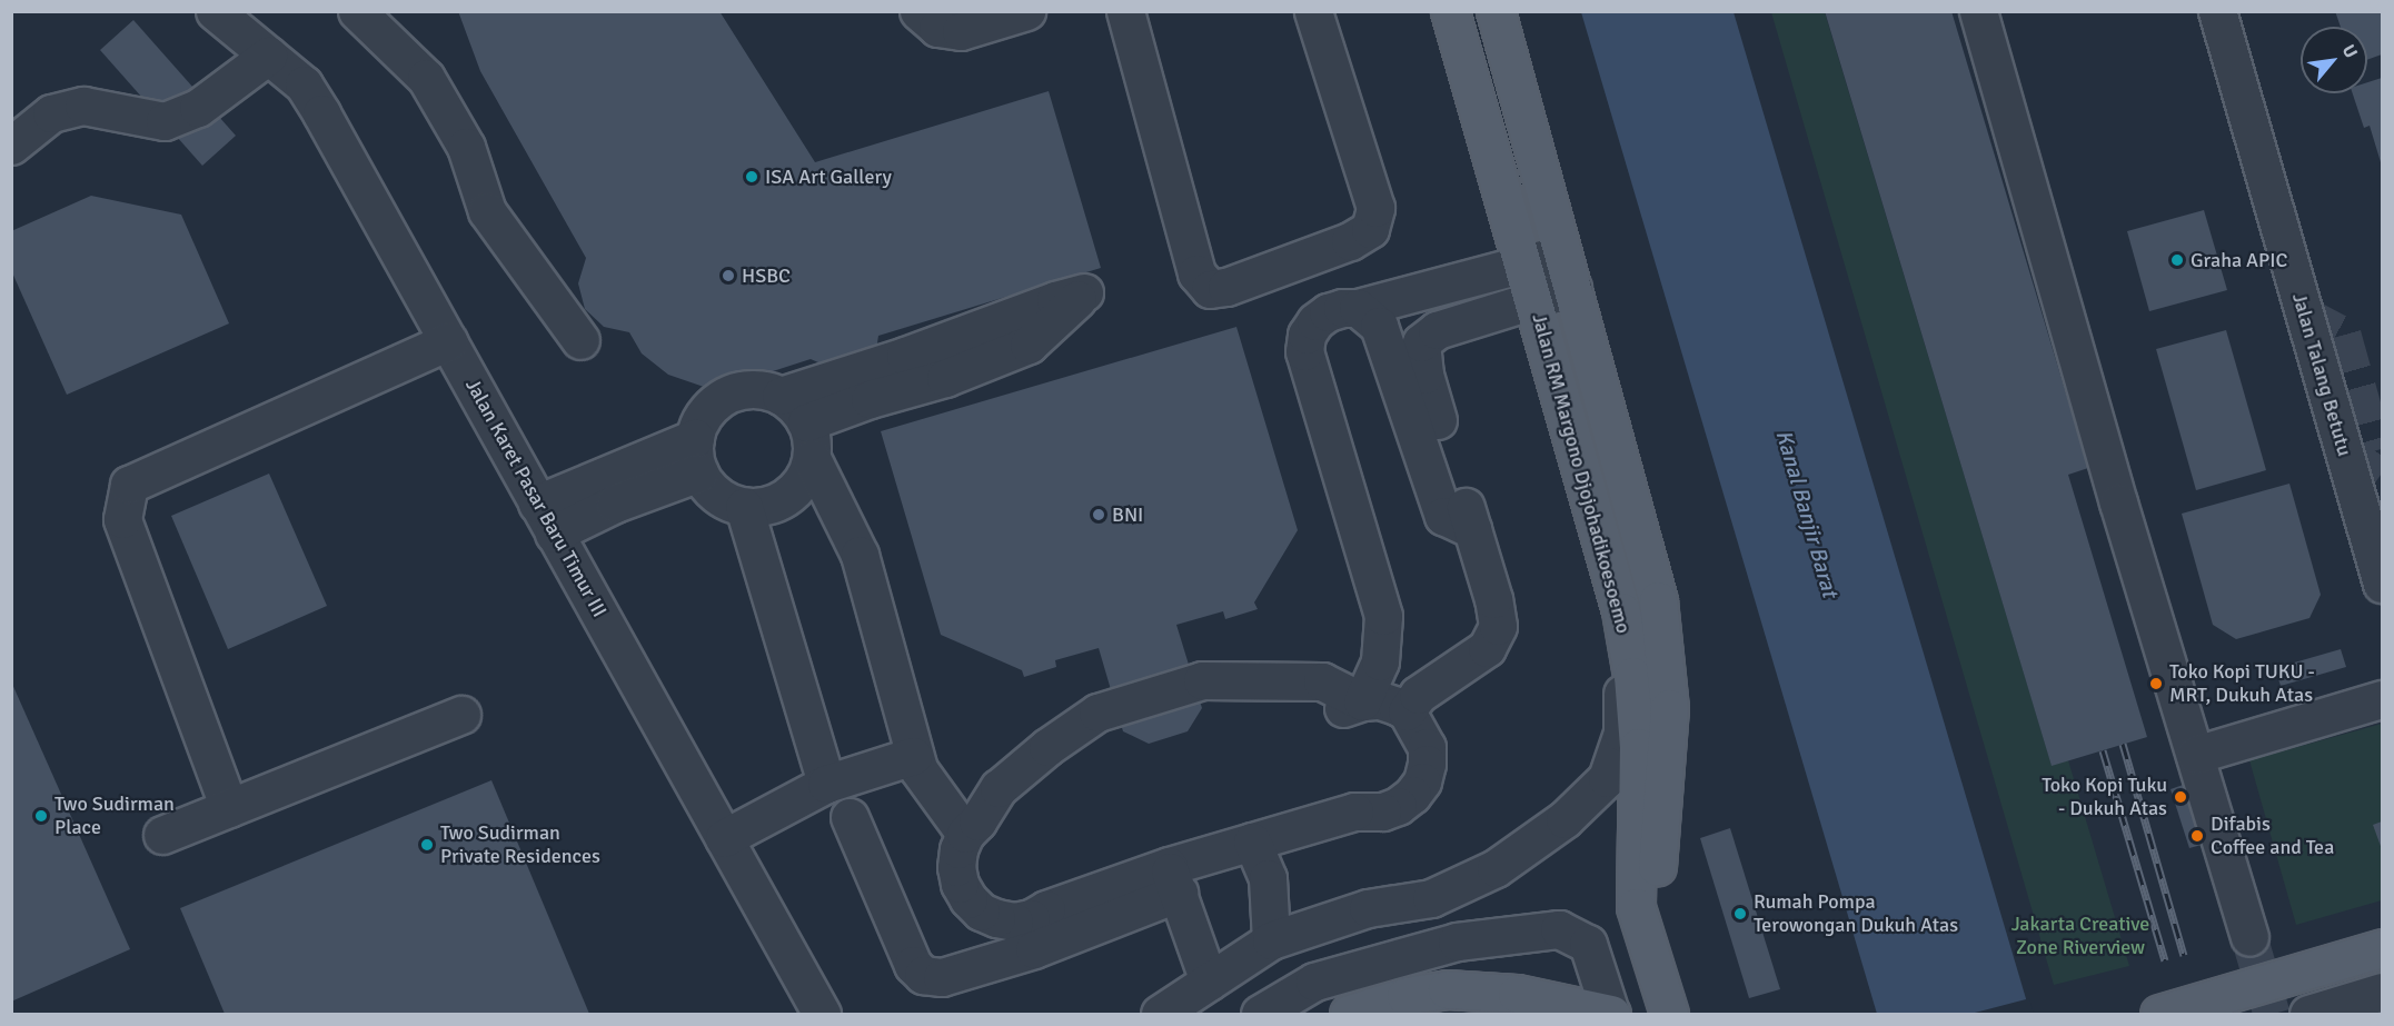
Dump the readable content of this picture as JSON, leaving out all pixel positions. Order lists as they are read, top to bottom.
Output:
{
  "streets": {
    "main road": ["Jalan RM Margono Djojohadikoesoemo"],
    "street": ["Jalan Talang Betutu", "Jalan Karet Pasar Baru Timur III"]
  },
  "water": ["Kanal Banjir Barat"],
  "parks": ["Jakarta Creative Zone Riverview"],
  "places": [
    "ISA Art Gallery",
    "Graha APIC",
    "HSBC",
    "BNI",
    "Toko Kopi TUKU - MRT, Dukuh Atas",
    "Toko Kopi Tuku - Dukuh Atas",
    "Two Sudirman Place",
    "Difabis Coffee and Tea",
    "Two Sudirman Private Residences",
    "Rumah Pompa Terowongan Dukuh Atas"
  ],
  "north": "top right"
}
